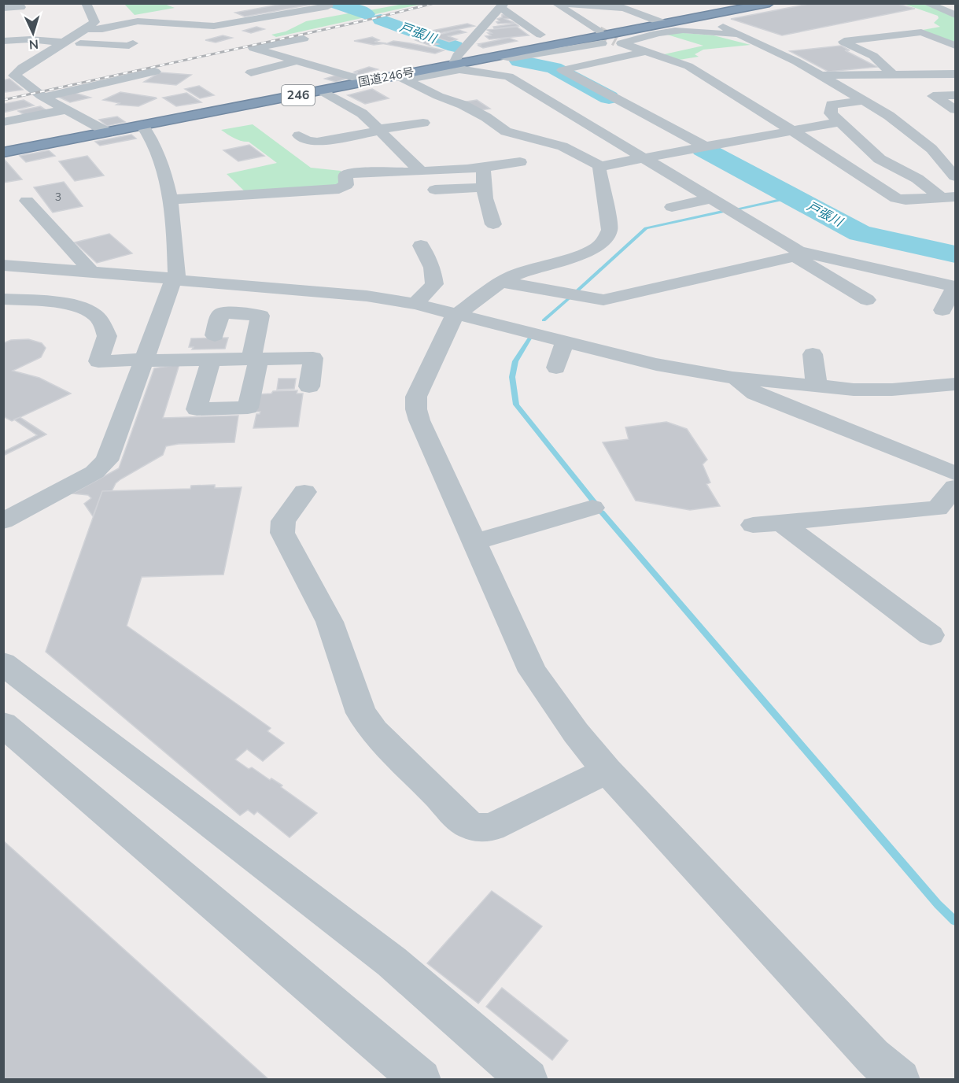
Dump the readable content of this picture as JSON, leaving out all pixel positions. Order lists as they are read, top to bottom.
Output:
{
  "streets": {
    "highway": ["国道246号", "246"]
  },
  "water": ["戸張川"],
  "house_numbers": ["3"],
  "north": "bottom"
}
